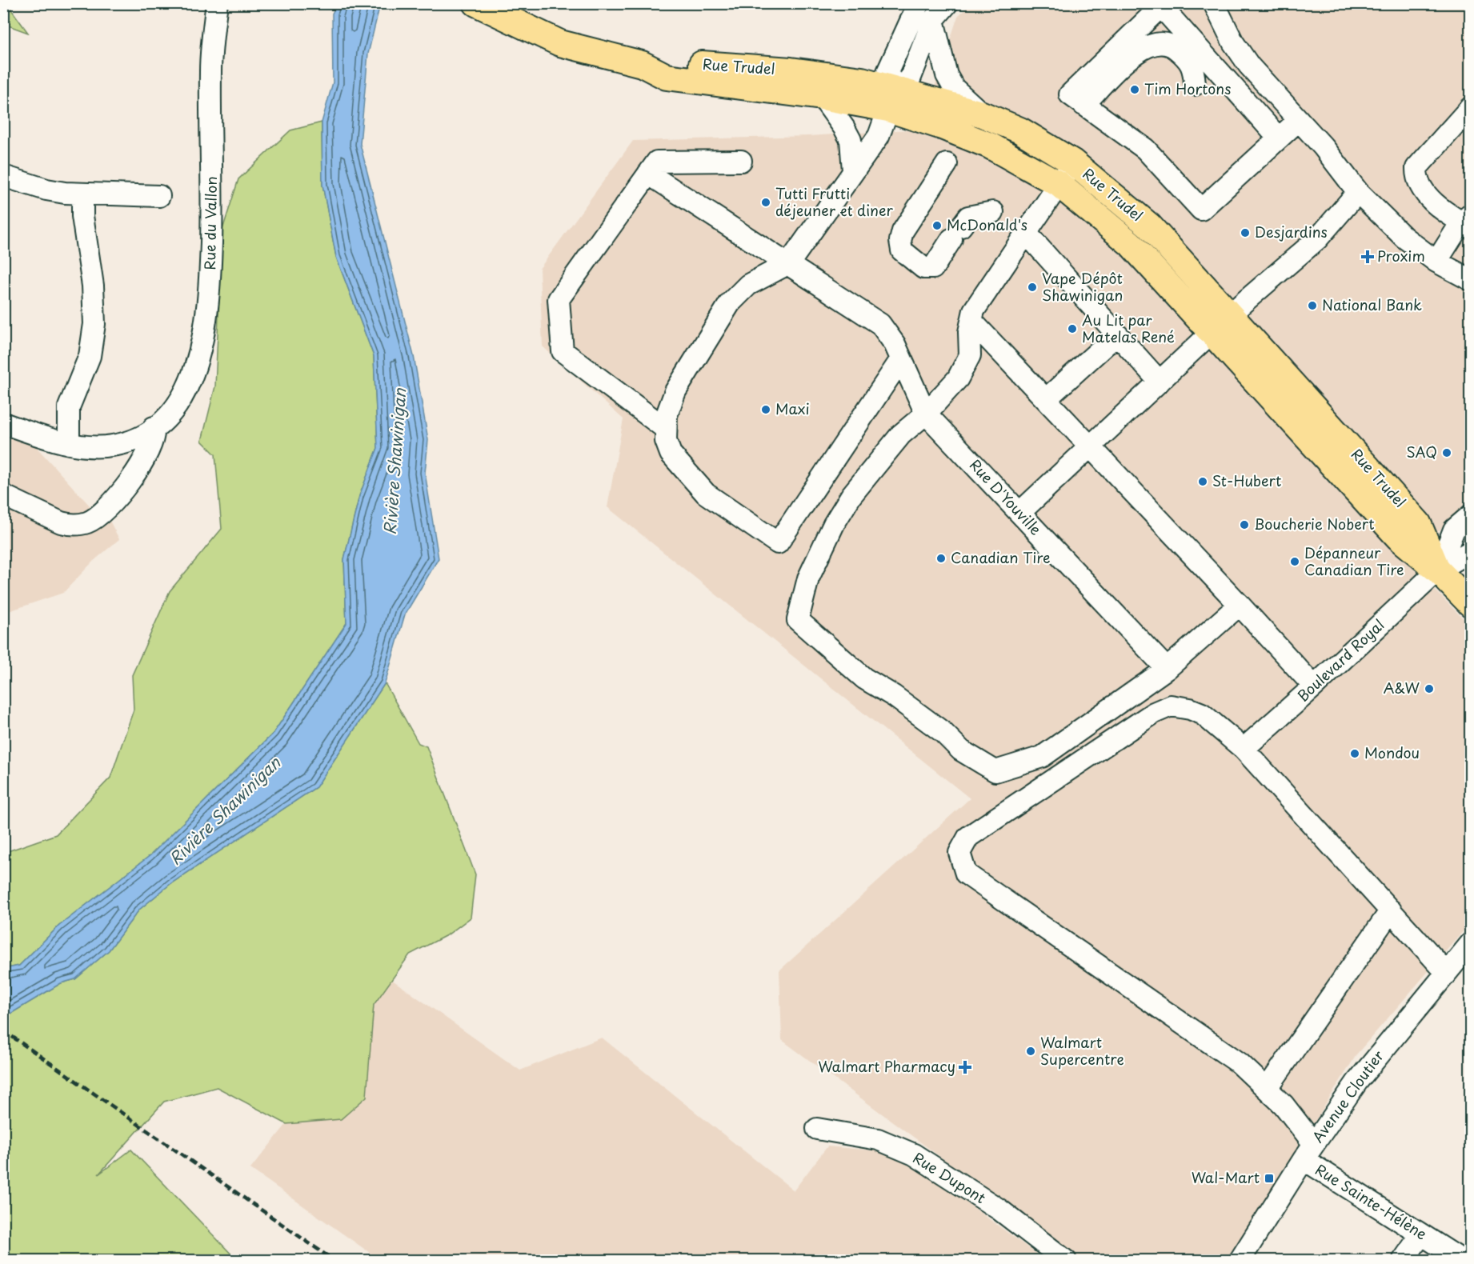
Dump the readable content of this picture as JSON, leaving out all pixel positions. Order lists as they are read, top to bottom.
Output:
{
  "streets": {
    "main road": ["Rue Trudel"],
    "street": [
      "Rue du Vallon",
      "Rue D'Youville",
      "Boulevard Royal",
      "Avenue Cloutier",
      "Rue Dupont",
      "Rue Sainte-Hélène"
    ]
  },
  "crossings": [
    ["Rue Trudel", "Boulevard Royal"],
    ["Avenue Cloutier", "Rue Sainte-Hélène"]
  ],
  "water": ["Rivière Shawinigan"],
  "places": {
    "other": [
      "Tim Hortons",
      "Tutti Frutti déjeuner et diner",
      "McDonald's",
      "Desjardins",
      "Vape Dépôt Shawinigan",
      "National Bank",
      "Au Lit par Matelas René",
      "Maxi",
      "SAQ",
      "St-Hubert",
      "Boucherie Nobert",
      "Canadian Tire",
      "Dépanneur Canadian Tire",
      "A&W",
      "Mondou",
      "Walmart Supercentre"
    ],
    "health": ["Proxim", "Walmart Pharmacy"],
    "transit": ["Wal-Mart"]
  }
}
